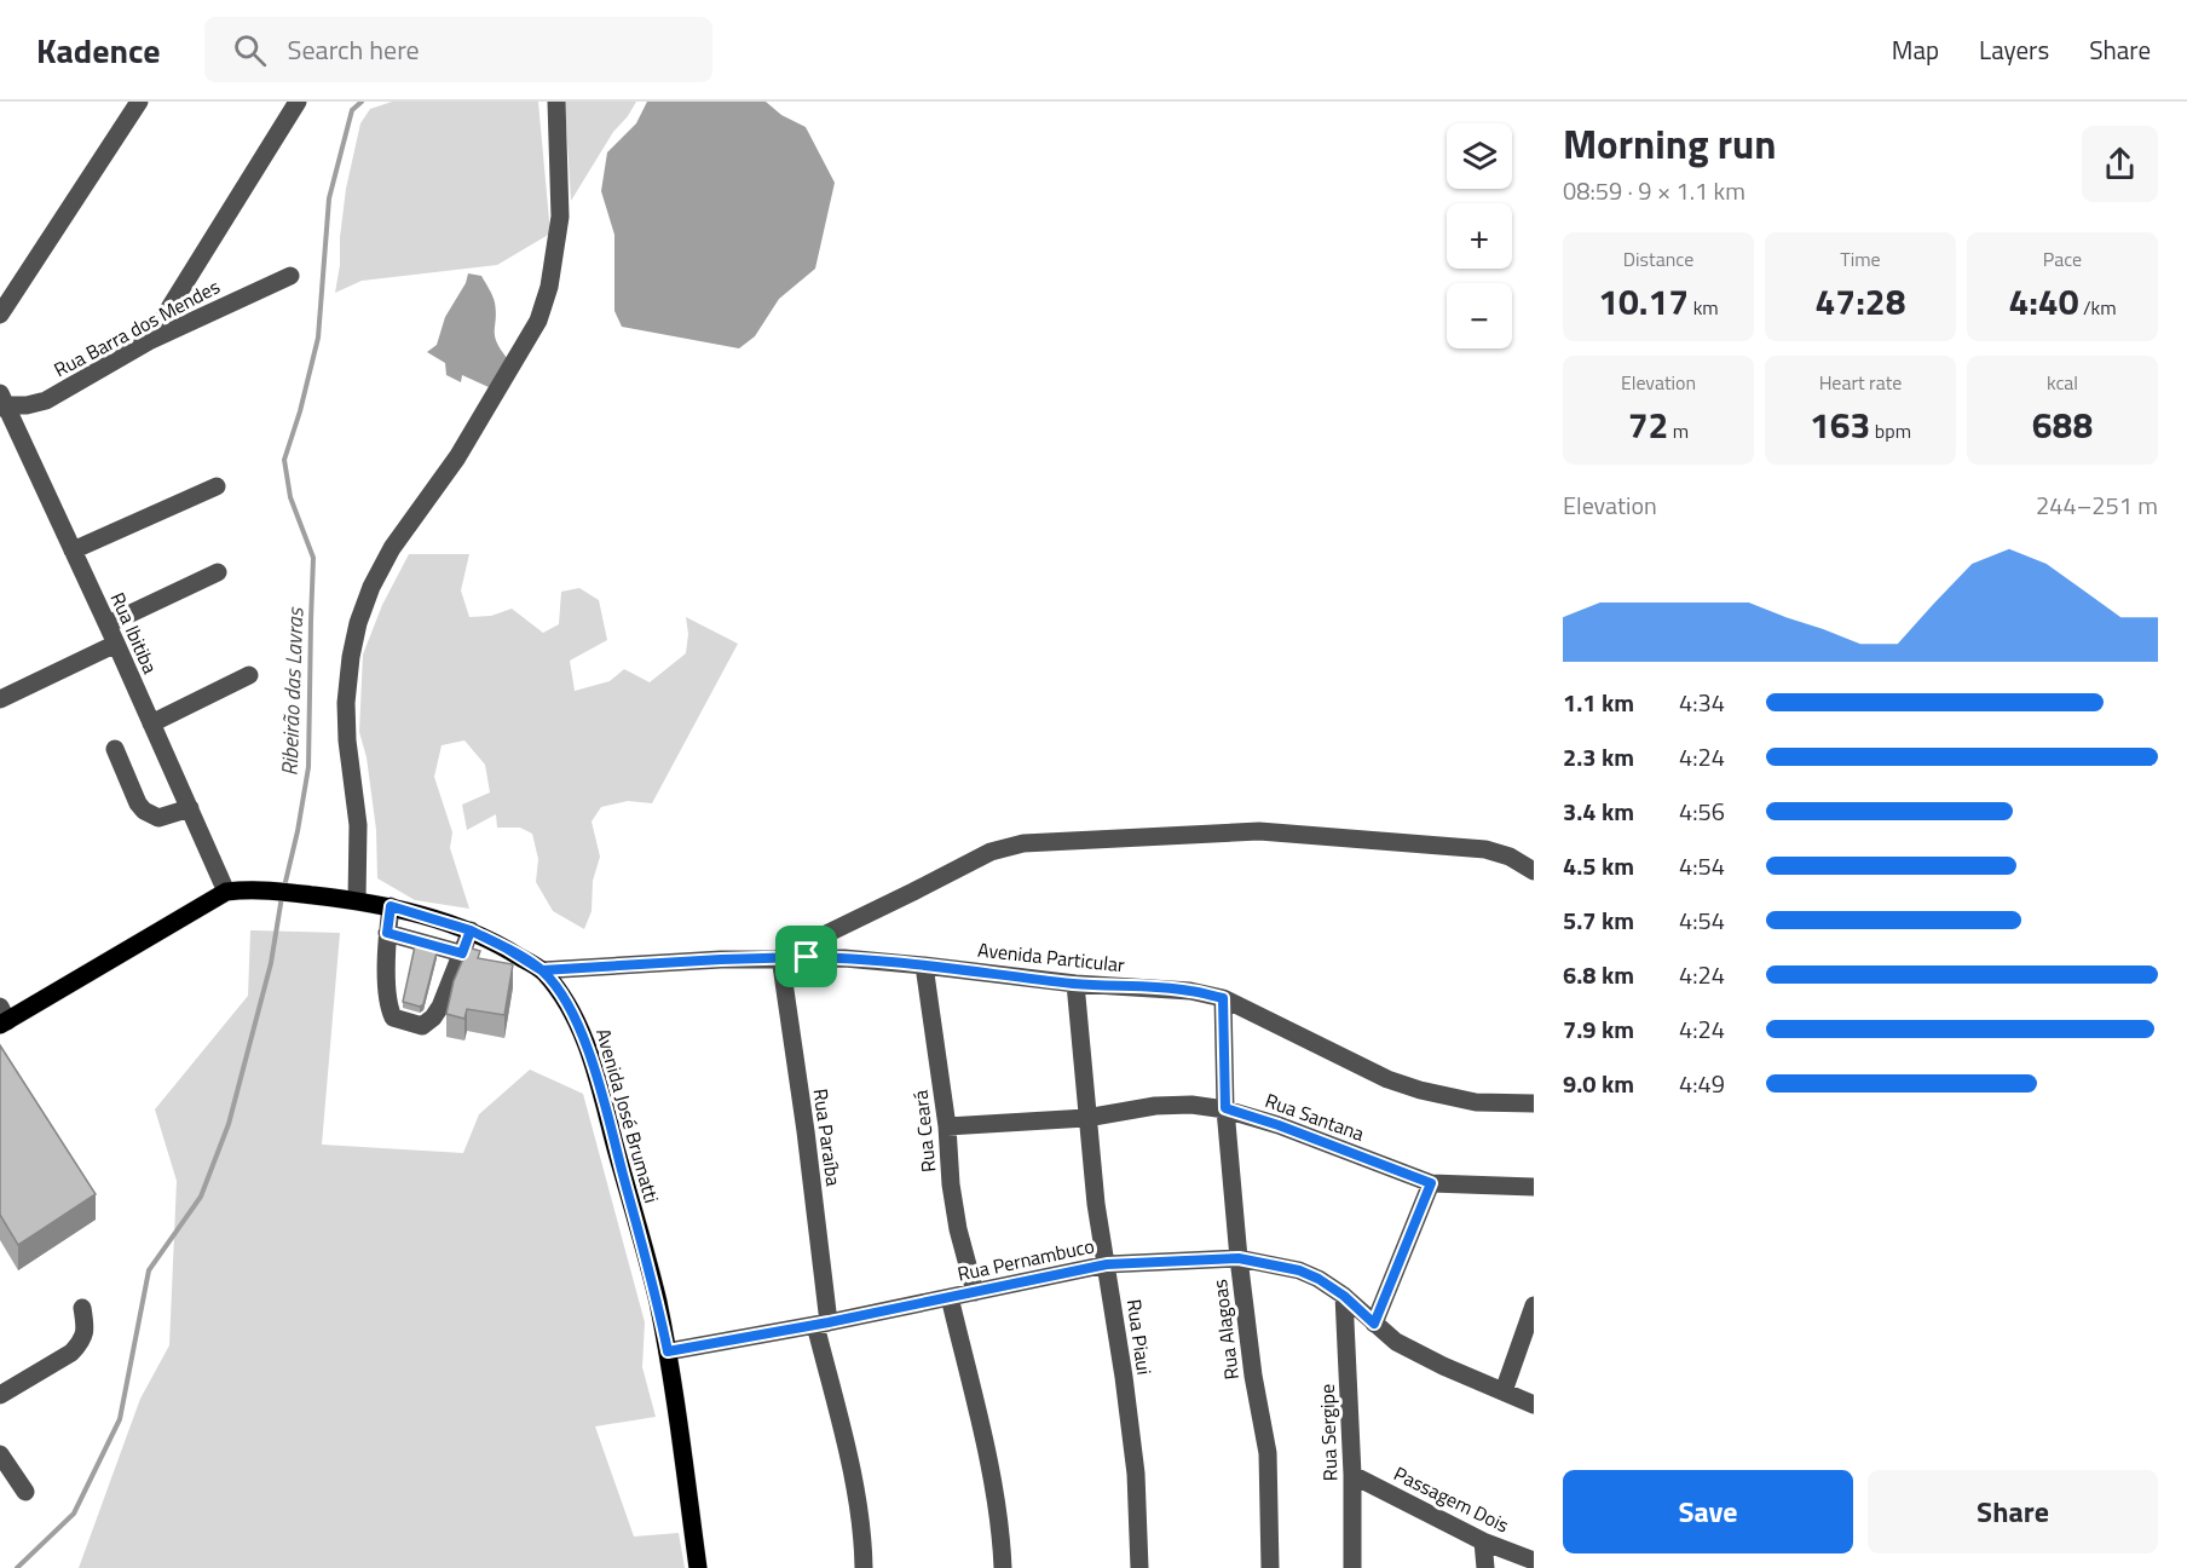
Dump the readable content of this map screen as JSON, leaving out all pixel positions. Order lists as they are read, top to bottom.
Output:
{
  "streets": {
    "main road": ["Avenida José Brumatti"],
    "street": [
      "Rua Barra dos Mendes",
      "Rua Ibitiba",
      "Avenida Particular",
      "Rua Santana",
      "Rua Ceará",
      "Rua Paraíba",
      "Rua Pernambuco",
      "Rua Alagoas",
      "Rua Piaui",
      "Rua Sergipe",
      "Passagem Dois"
    ]
  },
  "crossings": [
    ["Rua Barra dos Mendes", "Rua Ibitiba"],
    ["Rua Ibitiba", "Avenida José Brumatti"],
    ["Avenida Particular", "Avenida José Brumatti"],
    ["Avenida Particular", "Rua Ceará"],
    ["Avenida Particular", "Rua Paraíba"],
    ["Avenida Particular", "Rua Alagoas"],
    ["Avenida Particular", "Rua Piaui"],
    ["Avenida José Brumatti", "Rua Pernambuco"],
    ["Rua Santana", "Rua Ceará"],
    ["Rua Santana", "Rua Alagoas"],
    ["Rua Santana", "Rua Piaui"],
    ["Rua Ceará", "Rua Pernambuco"],
    ["Rua Paraíba", "Rua Pernambuco"],
    ["Rua Pernambuco", "Rua Alagoas"],
    ["Rua Pernambuco", "Rua Piaui"],
    ["Rua Pernambuco", "Rua Sergipe"],
    ["Rua Sergipe", "Passagem Dois"]
  ],
  "water": ["Ribeirão das Lavras"],
  "page": {
    "header": "Kadence",
    "search": "Search here",
    "nav": ["Map", "Layers", "Share"],
    "heading": ["Morning run", "08:59 · 9 × 1.1 km"],
    "map_buttons": ["+", "−"],
    "stats": [
      ["Distance", "10.17 km"],
      ["Time", "47:28"],
      ["Pace", "4:40 /km"],
      ["Elevation", "72 m"],
      ["Heart rate", "163 bpm"],
      ["kcal", "688"]
    ],
    "chart": ["Elevation", "244–251 m"],
    "list": [
      {
        "name": "1.1 km",
        "note": "4:34"
      },
      {
        "name": "2.3 km",
        "note": "4:24"
      },
      {
        "name": "3.4 km",
        "note": "4:56"
      },
      {
        "name": "4.5 km",
        "note": "4:54"
      },
      {
        "name": "5.7 km",
        "note": "4:54"
      },
      {
        "name": "6.8 km",
        "note": "4:24"
      },
      {
        "name": "7.9 km",
        "note": "4:24"
      },
      {
        "name": "9.0 km",
        "note": "4:49"
      }
    ],
    "buttons": ["Save", "Share"]
  }
}
